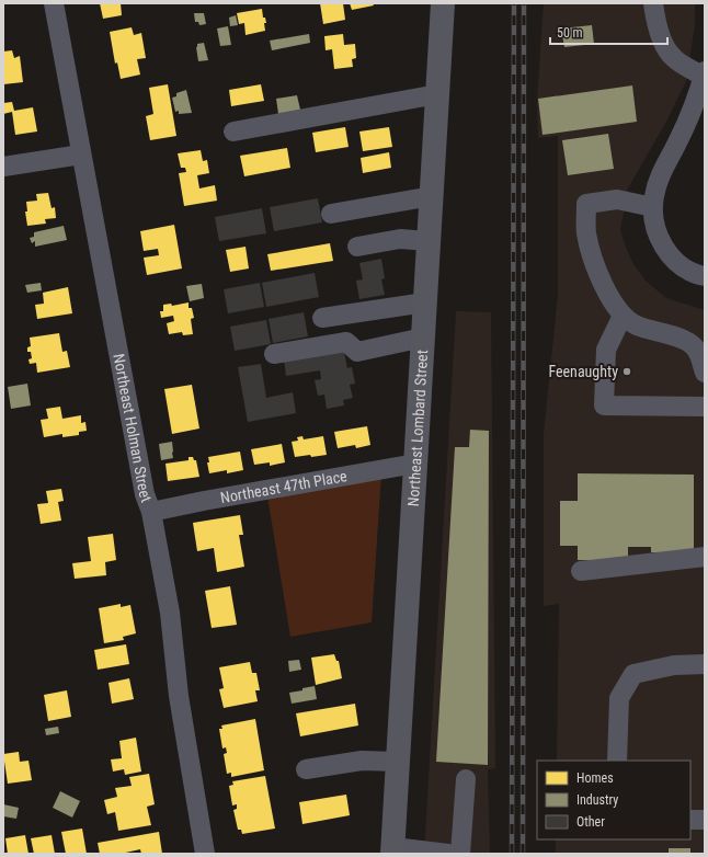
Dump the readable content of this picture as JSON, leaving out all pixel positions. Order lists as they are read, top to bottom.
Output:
{
  "streets": {
    "main road": ["Northeast Lombard Street"],
    "street": ["Northeast Holman Street", "Northeast 47th Place"]
  },
  "crossings": [
    ["Northeast Holman Street", "Northeast 47th Place"],
    ["Northeast Lombard Street", "Northeast 47th Place"]
  ],
  "places": ["Feenaughty"],
  "legend": ["Homes", "Industry", "Other"],
  "scale_bar": "50 m"
}
